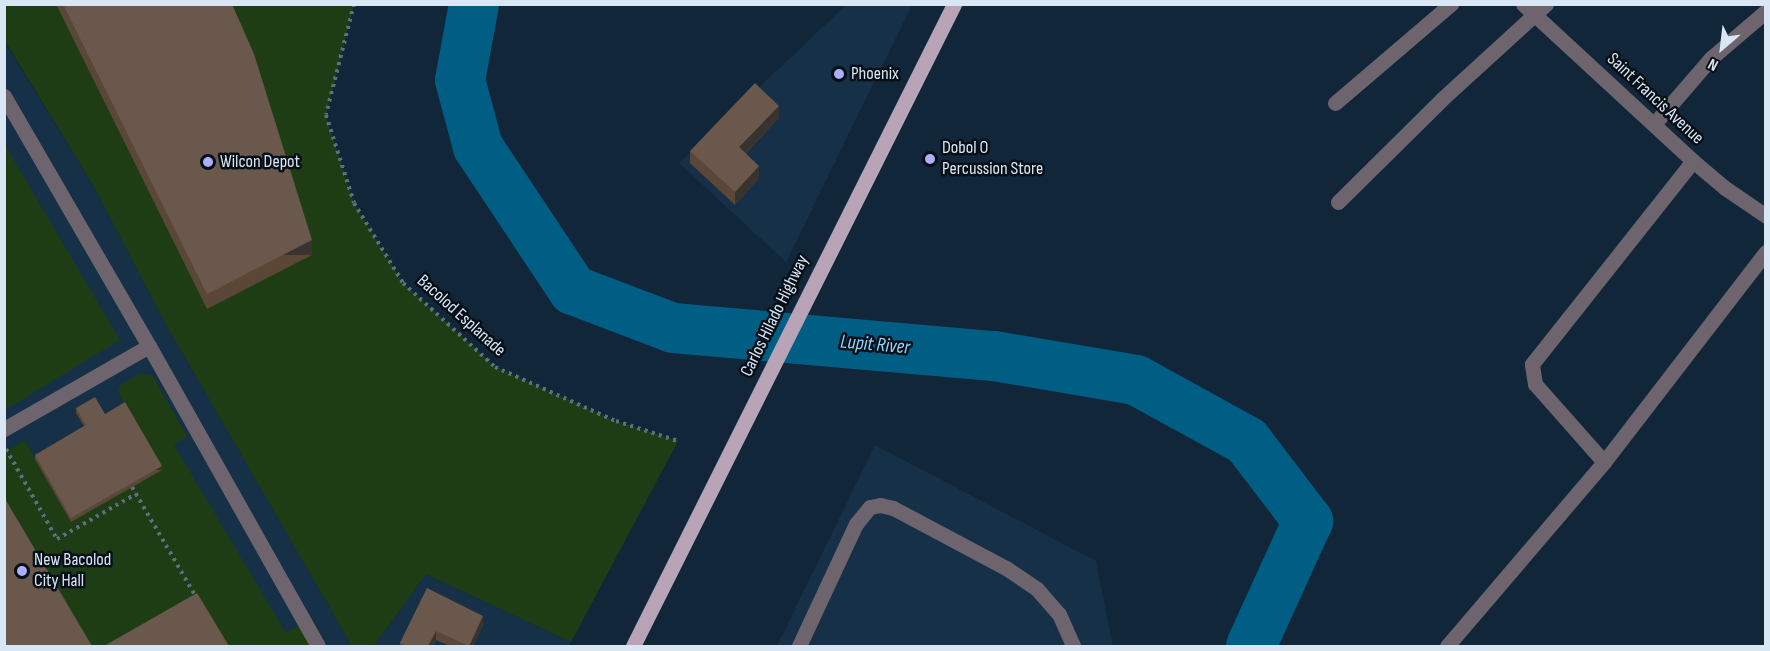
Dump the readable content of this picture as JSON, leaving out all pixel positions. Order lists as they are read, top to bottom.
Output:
{
  "streets": {
    "main road": ["Carlos Hilado Highway"],
    "street": ["Saint Francis Avenue"],
    "path": ["Bacolod Esplanade"]
  },
  "water": ["Lupit River"],
  "places": [
    "Phoenix",
    "Dobol O Percussion Store",
    "Wilcon Depot",
    "New Bacolod City Hall"
  ],
  "north": "bottom left"
}
